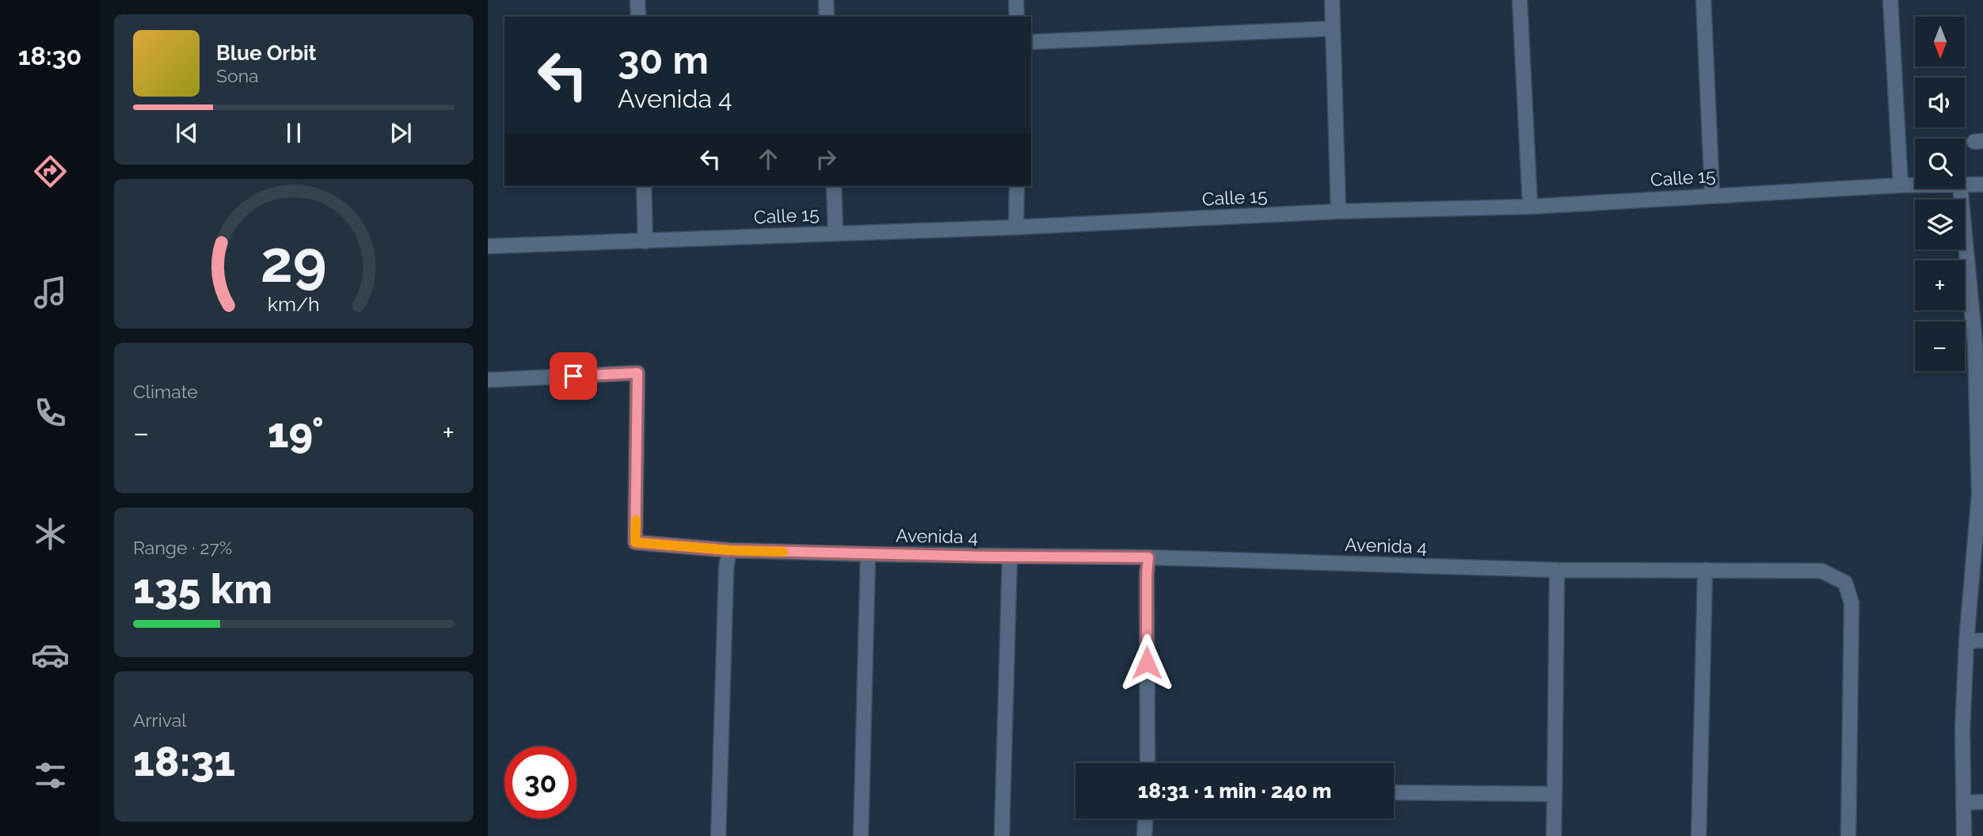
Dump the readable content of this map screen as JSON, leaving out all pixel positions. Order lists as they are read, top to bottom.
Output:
{
  "streets": {
    "street": ["Calle 15", "Avenida 4"]
  },
  "north": "bottom",
  "page": {
    "tabs": "18:30",
    "map_buttons": ["+", "−"],
    "turn": ["30 m", "Avenida 4"],
    "song": ["Blue Orbit", "Sona"],
    "tile": [
      "Climate",
      ["Range · 27%", "135 km"],
      ["Arrival", "18:31"]
    ],
    "heat": ["−", "19°", "+"],
    "limit": "30",
    "trip": "18:31 · 1 min · 240 m",
    "gauge": ["29", "km/h"]
  }
}
